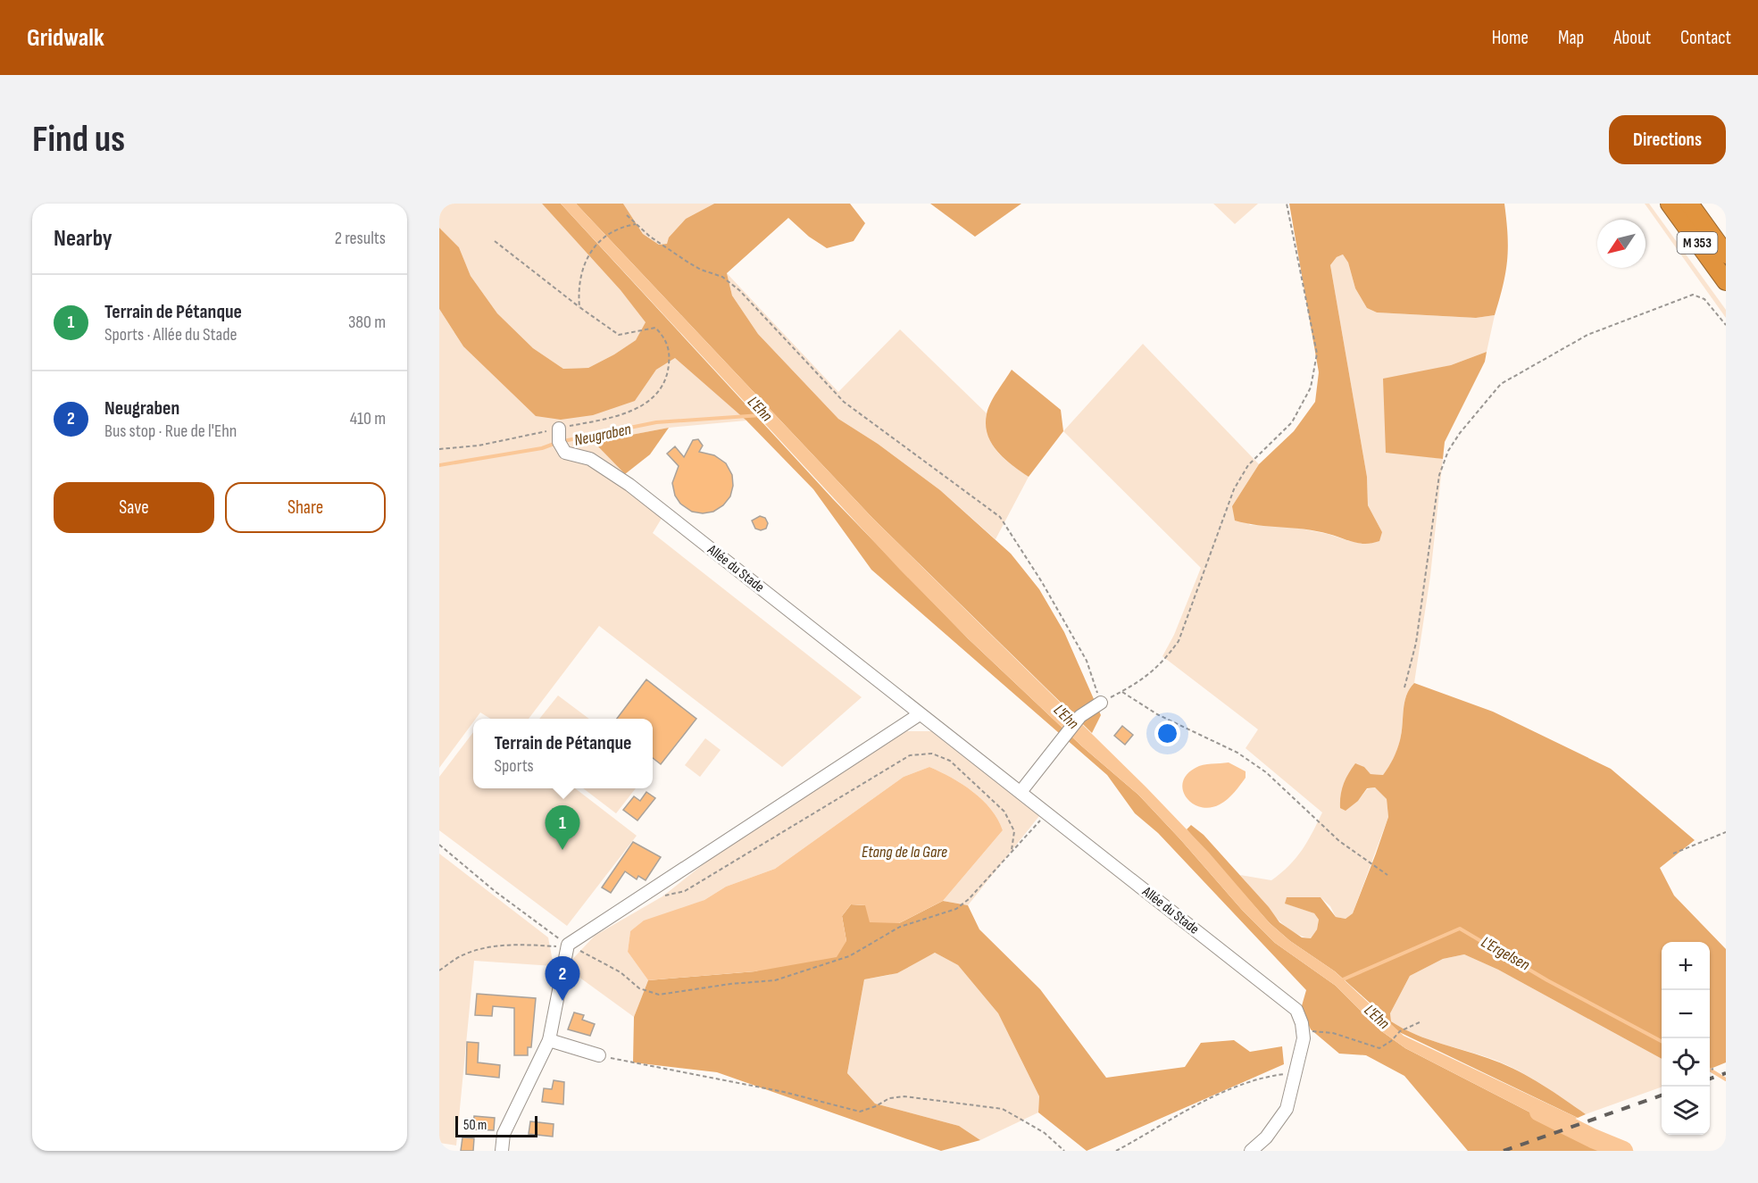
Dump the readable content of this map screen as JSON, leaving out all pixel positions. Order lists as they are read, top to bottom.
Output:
{
  "streets": {
    "highway": ["M 353"],
    "street": ["Allée du Stade"]
  },
  "water": [
    "L'Ehn",
    "Neugraben",
    "Etang de la Gare",
    "L'Ergelsen"
  ],
  "scale_bar": "50 m",
  "north": "bottom left",
  "page": {
    "header": "Gridwalk",
    "nav": [
      "Home",
      "Map",
      "About",
      "Contact"
    ],
    "buttons": [
      "Directions",
      ["Save", "Share"]
    ],
    "title": "Find us",
    "heading": ["Nearby", "2 results"],
    "list": [
      {
        "mark": "1",
        "name": "Terrain de Pétanque",
        "note": "Sports · Allée du Stade",
        "value": "380 m"
      },
      {
        "mark": "2",
        "name": "Neugraben",
        "note": "Bus stop · Rue de l'Ehn",
        "value": "410 m"
      }
    ],
    "popup": ["Terrain de Pétanque", "Sports"],
    "pins": ["1", "2"],
    "map_buttons": ["+", "−"],
    "scale": "50 m"
  }
}
